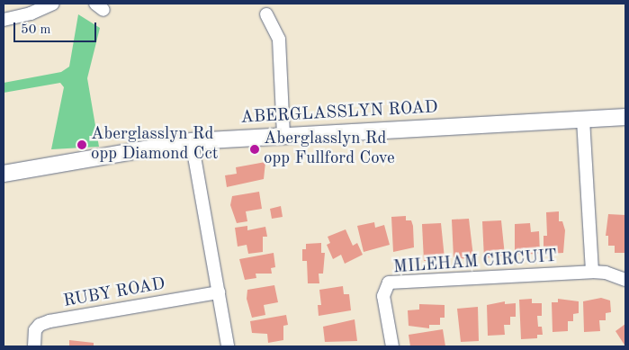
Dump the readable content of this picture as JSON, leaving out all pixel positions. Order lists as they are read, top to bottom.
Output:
{
  "streets": {
    "main road": ["ABERGLASSLYN ROAD"],
    "street": ["MILEHAM CIRCUIT", "RUBY ROAD"]
  },
  "places": ["Aberglasslyn Rd opp Diamond Cct", "Aberglasslyn Rd opp Fullford Cove"],
  "scale_bar": "50 m"
}
